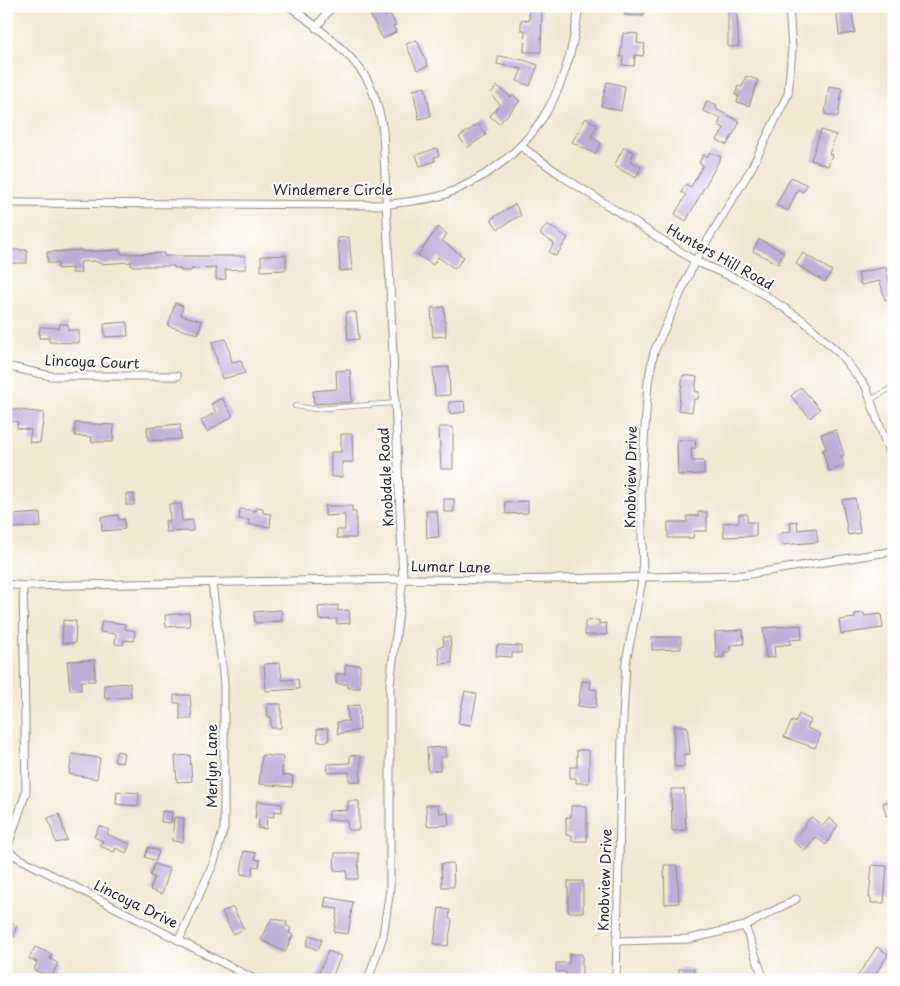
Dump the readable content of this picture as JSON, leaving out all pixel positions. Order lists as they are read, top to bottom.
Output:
{
  "streets": {
    "street": [
      "Windemere Circle",
      "Hunters Hill Road",
      "Lincoya Court",
      "Knobdale Road",
      "Knobview Drive",
      "Lumar Lane",
      "Merlyn Lane",
      "Lincoya Drive"
    ]
  },
  "crossings": [
    ["Windemere Circle", "Hunters Hill Road"],
    ["Windemere Circle", "Knobdale Road"],
    ["Hunters Hill Road", "Knobview Drive"],
    ["Knobdale Road", "Lumar Lane"],
    ["Knobview Drive", "Lumar Lane"],
    ["Lumar Lane", "Merlyn Lane"],
    ["Merlyn Lane", "Lincoya Drive"]
  ]
}
